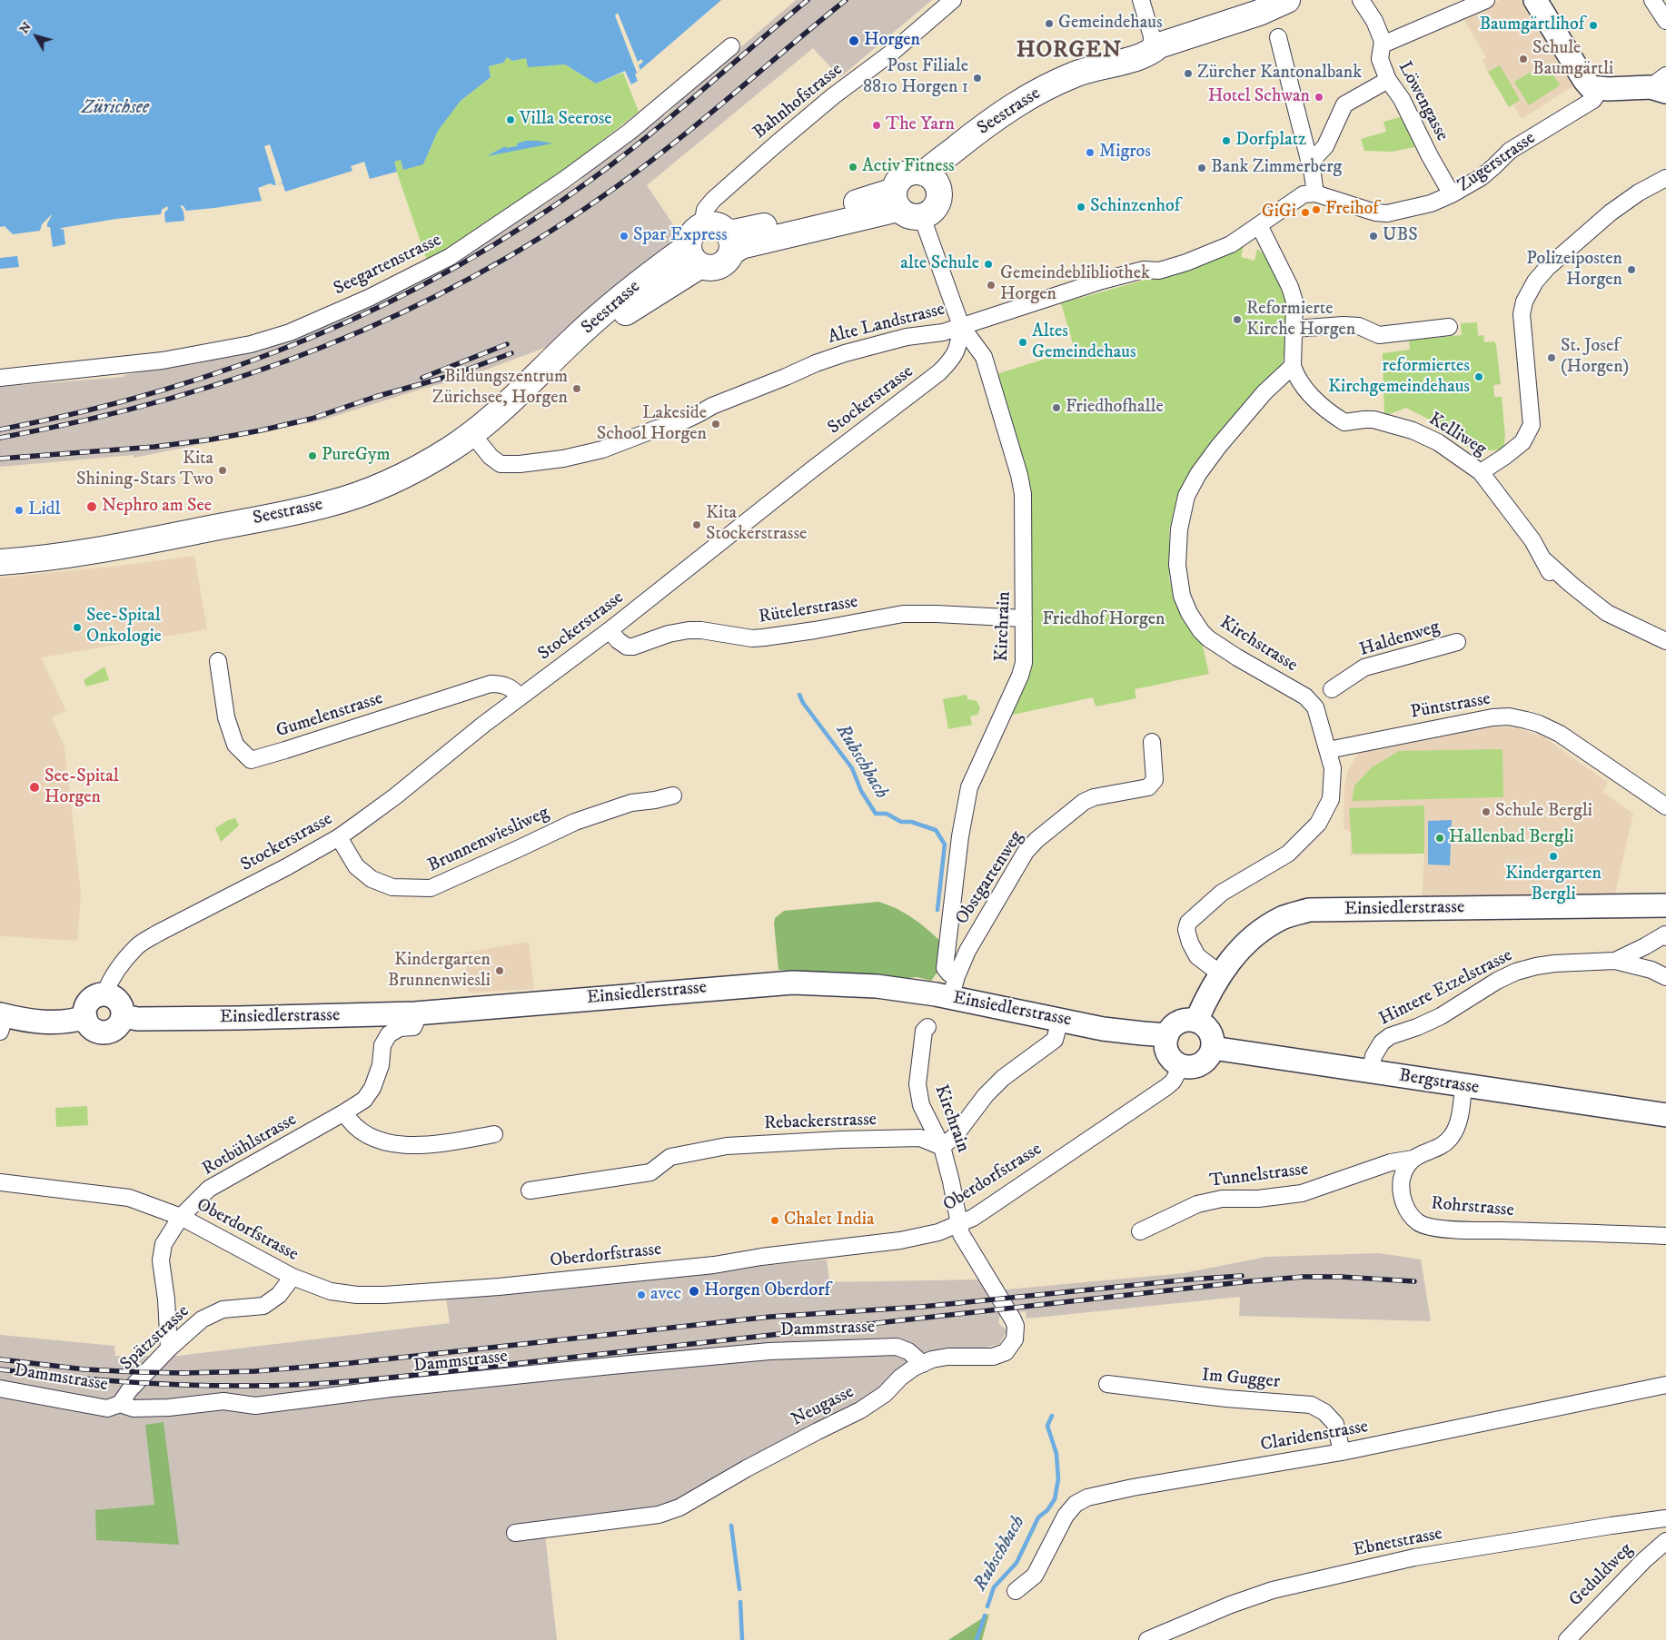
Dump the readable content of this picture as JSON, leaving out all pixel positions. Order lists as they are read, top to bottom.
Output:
{
  "streets": {
    "main road": ["Seestrasse", "Einsiedlerstrasse", "Bergstrasse"],
    "street": [
      "Bahnhofstrasse",
      "Löwengasse",
      "Zugerstrasse",
      "Seegartenstrasse",
      "Alte Landstrasse",
      "Stockerstrasse",
      "Kelliweg",
      "Rütelerstrasse",
      "Kirchrain",
      "Haldenweg",
      "Kirchstrasse",
      "Püntstrasse",
      "Gumelenstrasse",
      "Brunnenwiesliweg",
      "Obstgartenweg",
      "Hintere Etzelstrasse",
      "Rebackerstrasse",
      "Rotbühlstrasse",
      "Tunnelstrasse",
      "Oberdorfstrasse",
      "Rohrstrasse",
      "Dammstrasse",
      "Spätzstrasse",
      "Im Gugger",
      "Neugasse",
      "Claridenstrasse",
      "Ebnetstrasse",
      "Geduldweg"
    ]
  },
  "crossings": [
    ["Bahnhofstrasse", "Seestrasse"],
    ["Löwengasse", "Zugerstrasse"],
    ["Seestrasse", "Alte Landstrasse"],
    ["Zugerstrasse", "Alte Landstrasse"],
    ["Alte Landstrasse", "Stockerstrasse"],
    ["Alte Landstrasse", "Kirchrain"],
    ["Stockerstrasse", "Rütelerstrasse"],
    ["Stockerstrasse", "Kirchrain"],
    ["Stockerstrasse", "Gumelenstrasse"],
    ["Stockerstrasse", "Brunnenwiesliweg"],
    ["Stockerstrasse", "Einsiedlerstrasse"],
    ["Kelliweg", "Kirchstrasse"],
    ["Rütelerstrasse", "Kirchrain"],
    ["Kirchrain", "Obstgartenweg"],
    ["Kirchrain", "Rebackerstrasse"],
    ["Kirchrain", "Oberdorfstrasse"],
    ["Kirchrain", "Neugasse"],
    ["Kirchstrasse", "Püntstrasse"],
    ["Kirchstrasse", "Einsiedlerstrasse"],
    ["Obstgartenweg", "Einsiedlerstrasse"],
    ["Einsiedlerstrasse", "Bergstrasse"],
    ["Einsiedlerstrasse", "Rotbühlstrasse"],
    ["Einsiedlerstrasse", "Oberdorfstrasse"],
    ["Hintere Etzelstrasse", "Bergstrasse"],
    ["Bergstrasse", "Oberdorfstrasse"],
    ["Rotbühlstrasse", "Oberdorfstrasse"],
    ["Rotbühlstrasse", "Spätzstrasse"],
    ["Tunnelstrasse", "Rohrstrasse"],
    ["Oberdorfstrasse", "Spätzstrasse"],
    ["Oberdorfstrasse", "Neugasse"],
    ["Dammstrasse", "Spätzstrasse"],
    ["Dammstrasse", "Neugasse"],
    ["Im Gugger", "Claridenstrasse"]
  ],
  "districts": ["HORGEN"],
  "water": ["Zürichsee", "Rubschbach"],
  "parks": ["Friedhof Horgen"],
  "places": [
    "Gemeindehaus",
    "Baumgärtlihof",
    "Horgen",
    "Schule Baumgärtli",
    "Zürcher Kantonalbank",
    "Post Filiale 8810 Horgen 1",
    "Hotel Schwan",
    "Villa Seerose",
    "The Yarn",
    "Dorfplatz",
    "Migros",
    "Activ Fitness",
    "Bank Zimmerberg",
    "Schinzenhof",
    "Freihof",
    "GiGi",
    "Spar Express",
    "UBS",
    "alte Schule",
    "Polizeiposten Horgen",
    "Gemeindeblibliothek Horgen",
    "Reformierte Kirche Horgen",
    "Altes Gemeindehaus",
    "St. Josef (Horgen)",
    "reformiertes Kirchgemeindehaus",
    "Bildungszentrum Zürichsee, Horgen",
    "Friedhofhalle",
    "Lakeside School Horgen",
    "PureGym",
    "Kita Shining-Stars Two",
    "Nephro am See",
    "Lidl",
    "Kita Stockerstrasse",
    "See-Spital Onkologie",
    "See-Spital Horgen",
    "Schule Bergli",
    "Hallenbad Bergli",
    "Kindergarten Bergli",
    "Kindergarten Brunnenwiesli",
    "Chalet India",
    "Horgen Oberdorf",
    "avec"
  ],
  "north": "top left"
}
